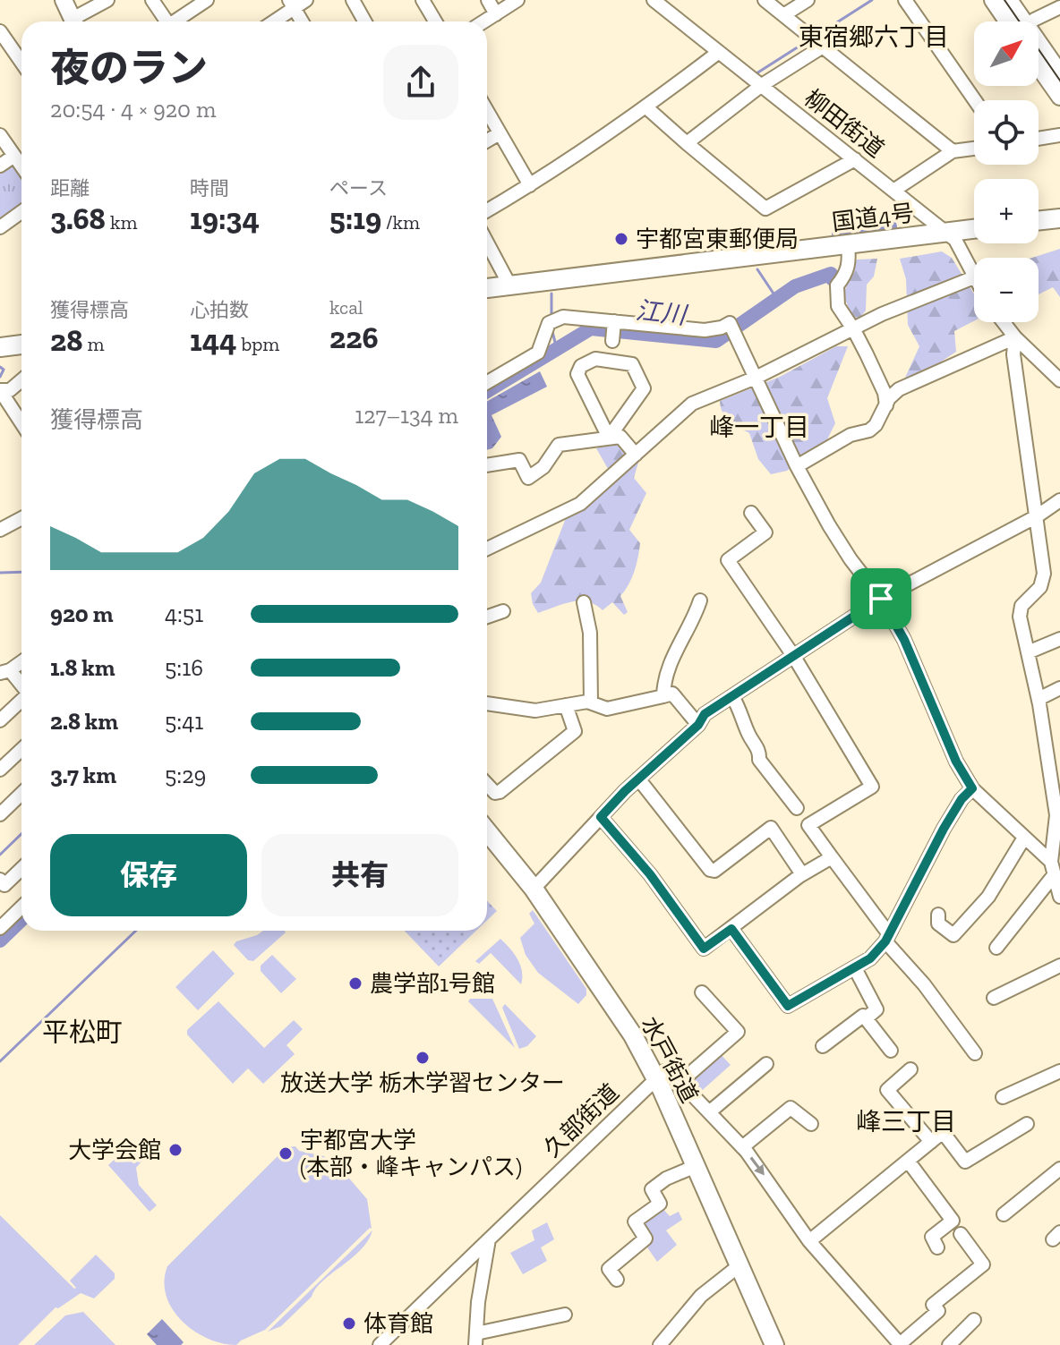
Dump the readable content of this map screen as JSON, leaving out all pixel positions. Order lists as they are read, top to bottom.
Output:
{
  "streets": {
    "highway": ["国道4号", "水戸街道"],
    "street": ["柳田街道", "久部街道"]
  },
  "crossings": [
    ["柳田街道", "国道4号"],
    ["水戸街道", "久部街道"]
  ],
  "districts": [
    "東宿郷六丁目",
    "峰一丁目",
    "平松町",
    "峰三丁目"
  ],
  "water": ["江川"],
  "places": [
    "宇都宮東郵便局",
    "農学部1号館",
    "放送大学 栃木学習センター",
    "大学会館",
    "宇都宮大学 (本部・峰キャンパス)",
    "体育館"
  ],
  "north": "top right",
  "page": {
    "map_buttons": ["+", "−"],
    "heading": ["夜のラン", "20:54 · 4 × 920 m"],
    "stats": [
      ["距離", "3.68 km"],
      ["時間", "19:34"],
      ["ペース", "5:19 /km"],
      ["獲得標高", "28 m"],
      ["心拍数", "144 bpm"],
      ["kcal", "226"]
    ],
    "chart": ["獲得標高", "127–134 m"],
    "list": [
      {
        "name": "920 m",
        "note": "4:51"
      },
      {
        "name": "1.8 km",
        "note": "5:16"
      },
      {
        "name": "2.8 km",
        "note": "5:41"
      },
      {
        "name": "3.7 km",
        "note": "5:29"
      }
    ],
    "buttons": ["保存", "共有"]
  }
}
